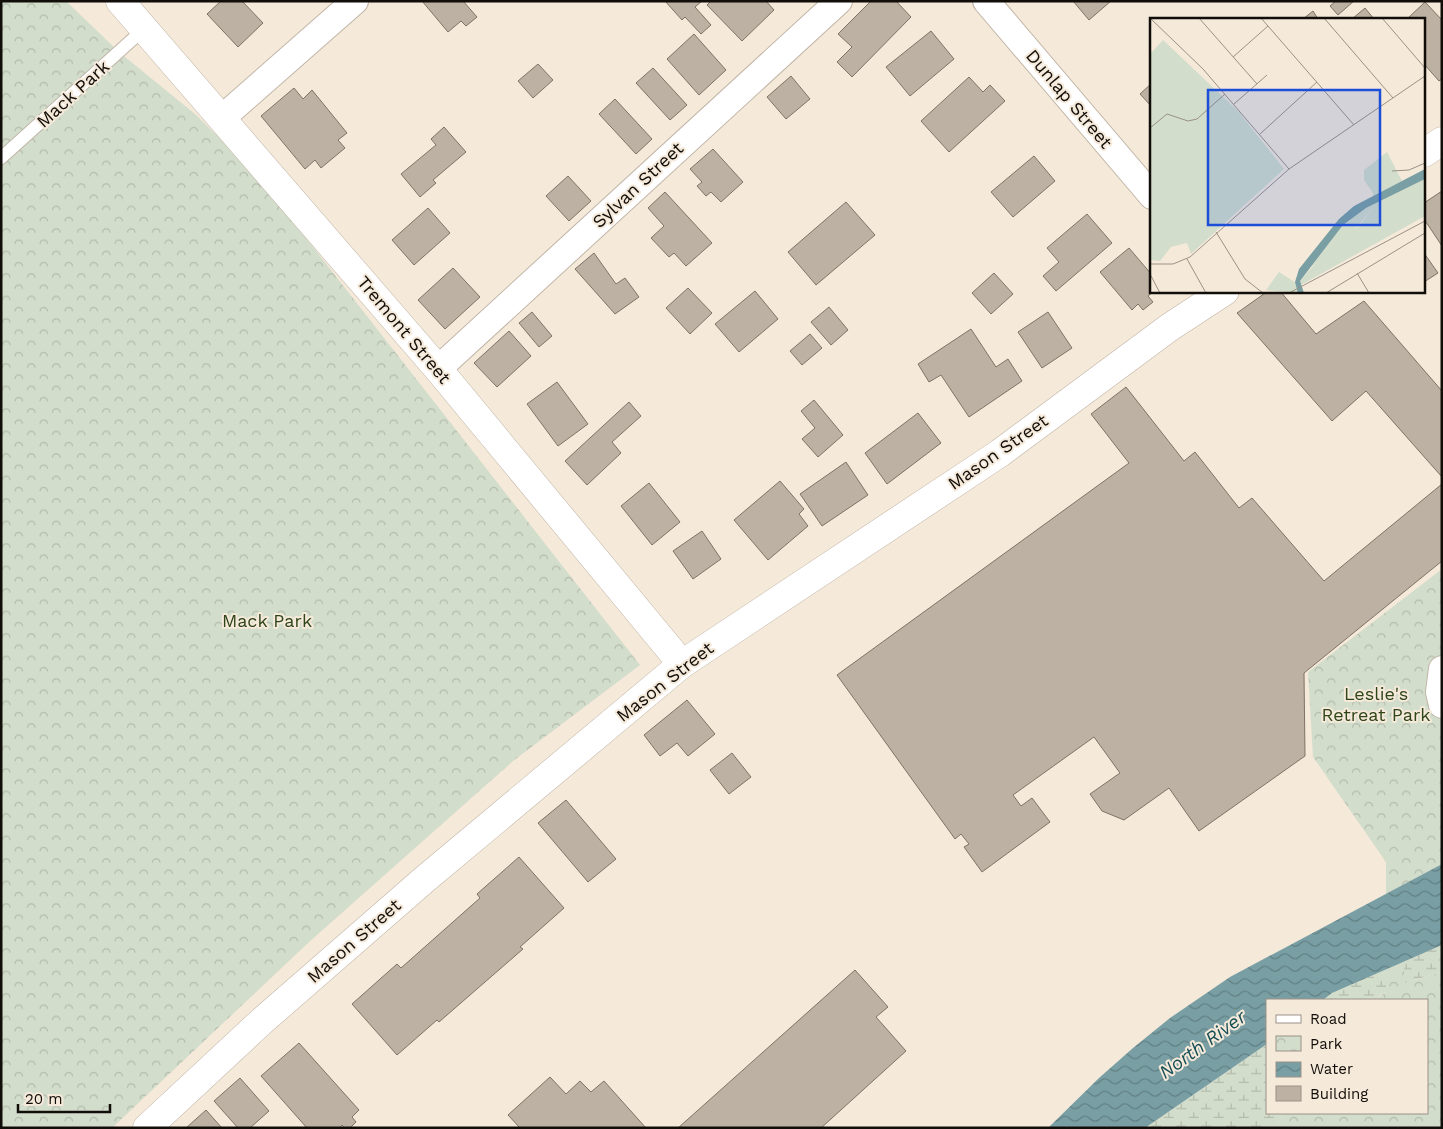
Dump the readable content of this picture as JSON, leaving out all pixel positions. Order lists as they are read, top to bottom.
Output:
{
  "streets": {
    "street": [
      "Dunlap Street",
      "Sylvan Street",
      "Tremont Street",
      "Mason Street"
    ],
    "lane": ["Mack Park"]
  },
  "crossings": [
    ["Mack Park", "Tremont Street"],
    ["Sylvan Street", "Tremont Street"],
    ["Tremont Street", "Mason Street"]
  ],
  "water": ["North River"],
  "parks": ["Mack Park", "Leslie's Retreat Park"],
  "legend": [
    "Road",
    "Park",
    "Water",
    "Building"
  ],
  "scale_bar": "20 m"
}
